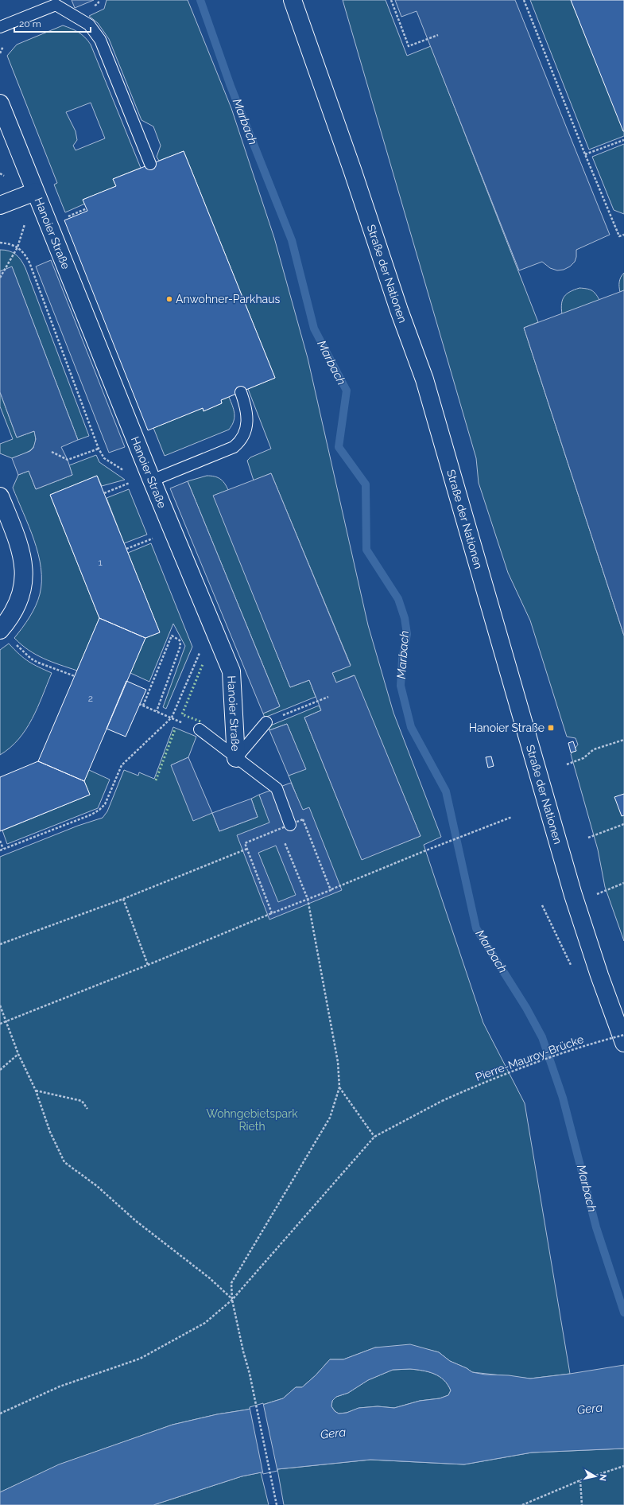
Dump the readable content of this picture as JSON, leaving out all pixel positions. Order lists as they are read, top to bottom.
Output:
{
  "streets": {
    "main road": ["Hanoier Straße", "Straße der Nationen"],
    "path": ["Pierre-Mauroy-Brücke"]
  },
  "water": ["Marbach", "Gera"],
  "parks": ["Wohngebietspark Rieth"],
  "places": {
    "other": ["Anwohner-Parkhaus"],
    "transit": ["Hanoier Straße"]
  },
  "house_numbers": ["1", "2"],
  "scale_bar": "20 m",
  "north": "right"
}
